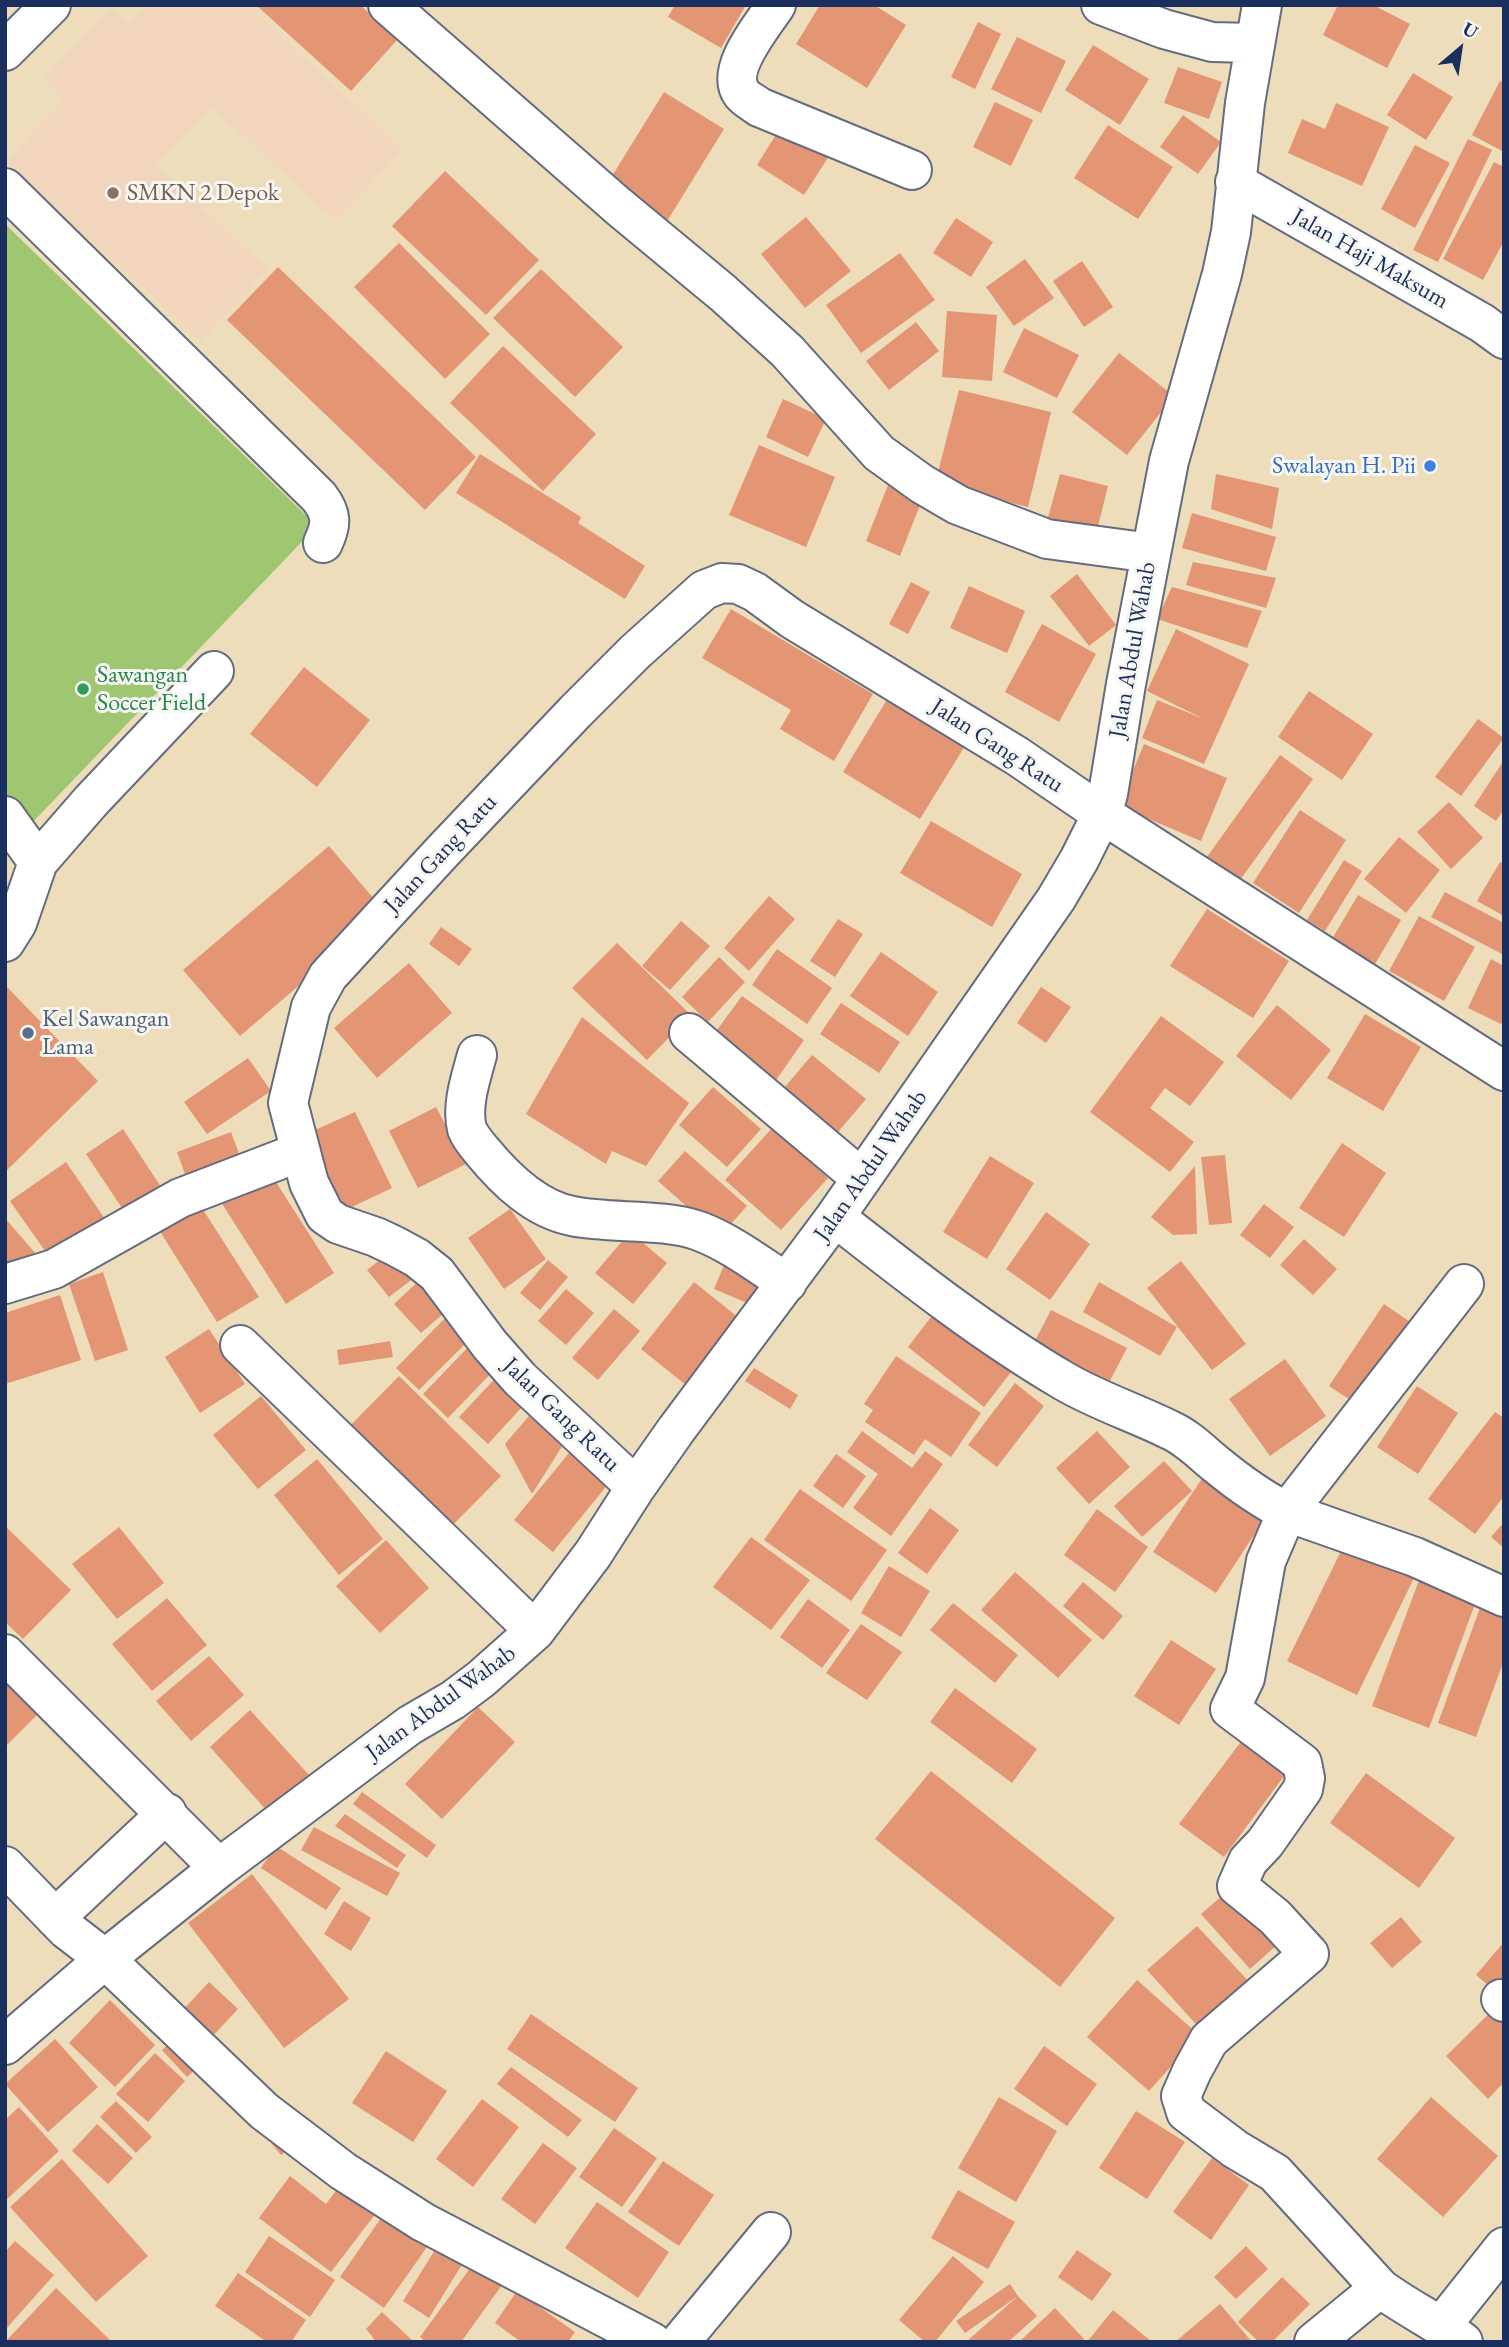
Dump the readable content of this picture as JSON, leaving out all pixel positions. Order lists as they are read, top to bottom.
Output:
{
  "streets": {
    "street": ["Jalan Haji Maksum", "Jalan Abdul Wahab", "Jalan Gang Ratu"]
  },
  "crossings": [
    ["Jalan Haji Maksum", "Jalan Abdul Wahab"],
    ["Jalan Abdul Wahab", "Jalan Gang Ratu"]
  ],
  "places": [
    "SMKN 2 Depok",
    "Swalayan H. Pii",
    "Sawangan Soccer Field",
    "Kel Sawangan Lama"
  ],
  "north": "top right"
}
